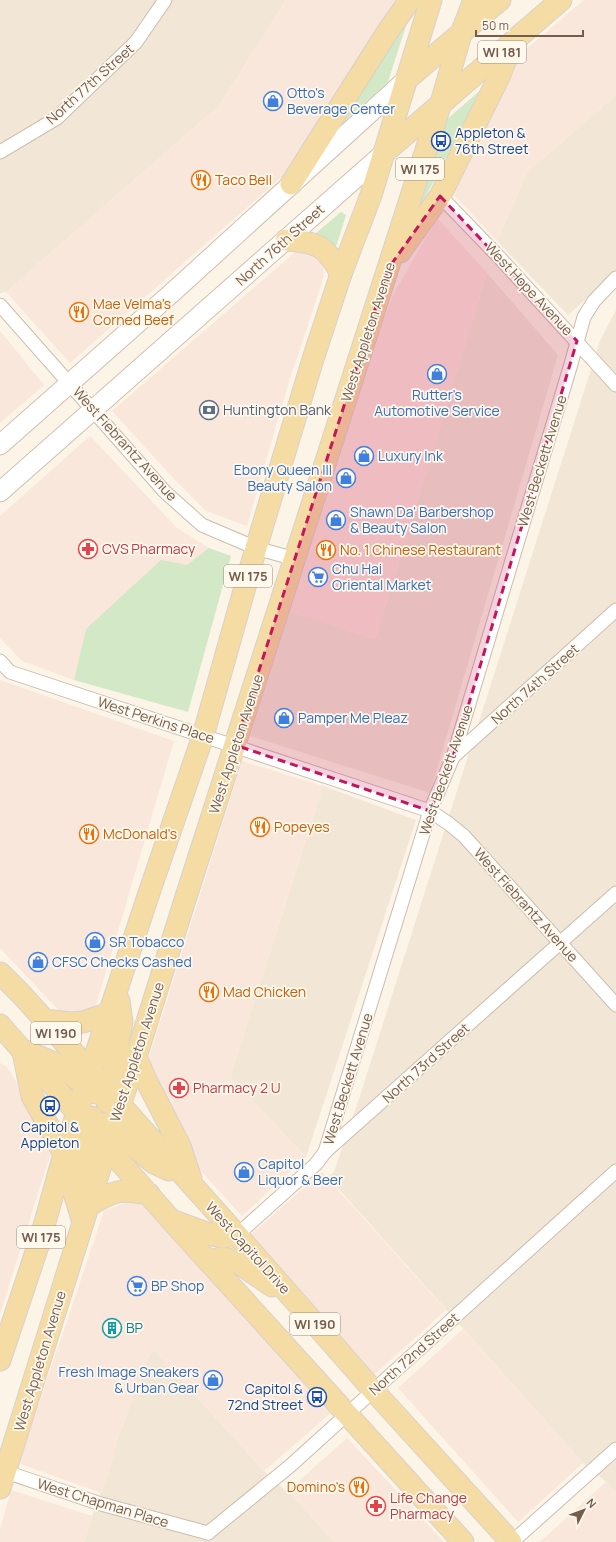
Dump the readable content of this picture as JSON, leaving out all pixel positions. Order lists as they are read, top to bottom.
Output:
{
  "streets": {
    "main road": [
      "WI 181",
      "WI 175",
      "North 76th Street",
      "West Appleton Avenue",
      "WI 190",
      "West Capitol Drive"
    ],
    "street": [
      "North 77th Street",
      "West Hope Avenue",
      "West Fiebrantz Avenue",
      "West Beckett Avenue",
      "North 74th Street",
      "West Perkins Place",
      "North 73rd Street",
      "North 72nd Street",
      "West Chapman Place"
    ]
  },
  "crossings": [
    ["WI 181", "West Appleton Avenue"],
    ["WI 181", "West Fiebrantz Avenue"],
    ["North 76th Street", "West Appleton Avenue"],
    ["North 76th Street", "West Fiebrantz Avenue"],
    ["West Hope Avenue", "West Beckett Avenue"],
    ["West Appleton Avenue", "West Fiebrantz Avenue"],
    ["West Appleton Avenue", "West Perkins Place"],
    ["West Appleton Avenue", "WI 190"],
    ["West Appleton Avenue", "West Capitol Drive"],
    ["West Appleton Avenue", "West Chapman Place"],
    ["West Fiebrantz Avenue", "West Beckett Avenue"],
    ["West Fiebrantz Avenue", "West Perkins Place"],
    ["West Fiebrantz Avenue", "North 73rd Street"],
    ["West Beckett Avenue", "North 74th Street"],
    ["West Beckett Avenue", "West Perkins Place"],
    ["West Beckett Avenue", "North 73rd Street"],
    ["WI 190", "North 72nd Street"],
    ["North 73rd Street", "West Capitol Drive"],
    ["West Capitol Drive", "North 72nd Street"],
    ["North 72nd Street", "West Chapman Place"]
  ],
  "places": {
    "shop": [
      "Otto's Beverage Center",
      "Rutter's Automotive Service",
      "Luxury Ink",
      "Ebony Queen III Beauty Salon",
      "Shawn Da' Barbershop & Beauty Salon",
      "Pamper Me Pleaz",
      "SR Tobacco",
      "CFSC Checks Cashed",
      "Capitol Liquor & Beer",
      "Fresh Image Sneakers & Urban Gear"
    ],
    "bus stop": ["Appleton & 76th Street", "Capitol & Appleton", "Capitol & 72nd Street"],
    "restaurant": [
      "Taco Bell",
      "Mae Velma's Corned Beef",
      "No. 1 Chinese Restaurant",
      "Popeyes",
      "McDonald's",
      "Mad Chicken",
      "Domino's"
    ],
    "bank": ["Huntington Bank"],
    "pharmacy": ["CVS Pharmacy", "Pharmacy 2 U", "Life Change Pharmacy"],
    "supermarket": ["Chu Hai Oriental Market", "BP Shop"],
    "building": ["BP"]
  },
  "scale_bar": "50 m",
  "north": "top right"
}
